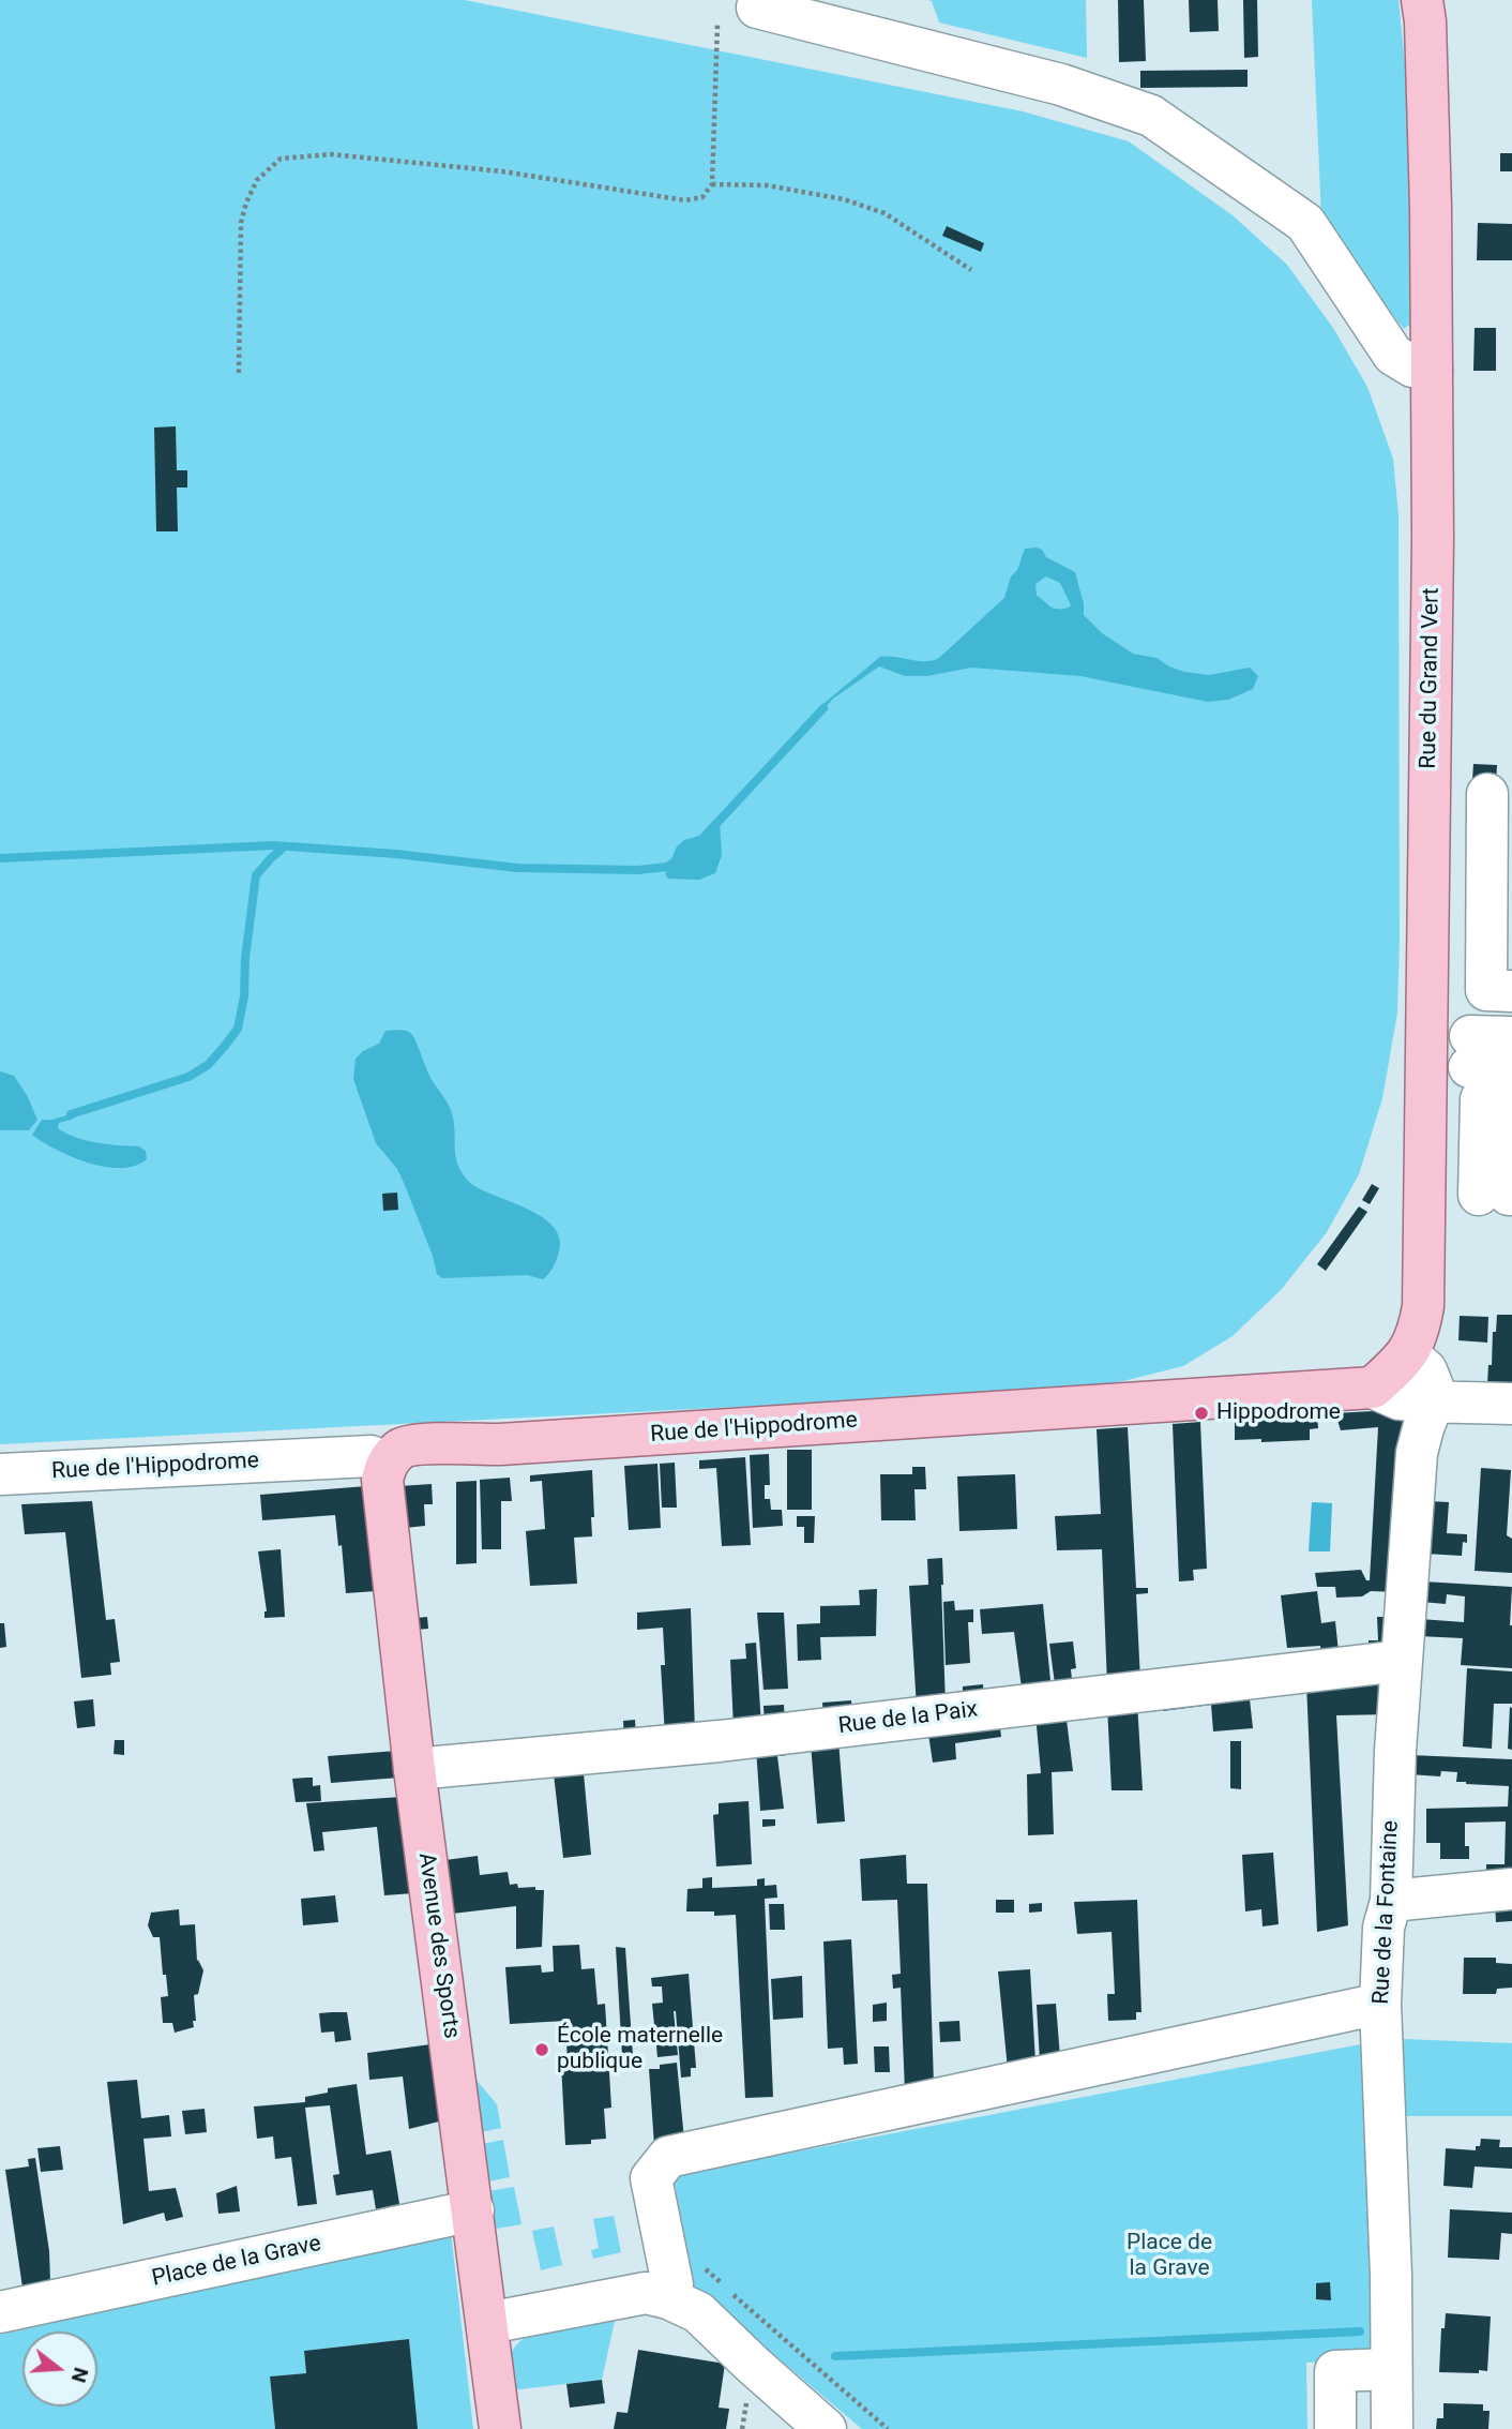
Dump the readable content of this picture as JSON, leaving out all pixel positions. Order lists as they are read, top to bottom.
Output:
{
  "streets": {
    "main road": ["Rue du Grand Vert", "Rue de l'Hippodrome", "Avenue des Sports"],
    "street": ["Rue de la Paix", "Rue de la Fontaine", "Place de la Grave"]
  },
  "crossings": [
    ["Rue du Grand Vert", "Rue de l'Hippodrome"],
    ["Rue de l'Hippodrome", "Rue de la Fontaine"],
    ["Rue de l'Hippodrome", "Avenue des Sports"],
    ["Rue de la Paix", "Rue de la Fontaine"],
    ["Rue de la Paix", "Avenue des Sports"],
    ["Avenue des Sports", "Place de la Grave"]
  ],
  "parks": ["Place de la Grave"],
  "places": ["Hippodrome", "École maternelle publique"],
  "north": "right"
}
